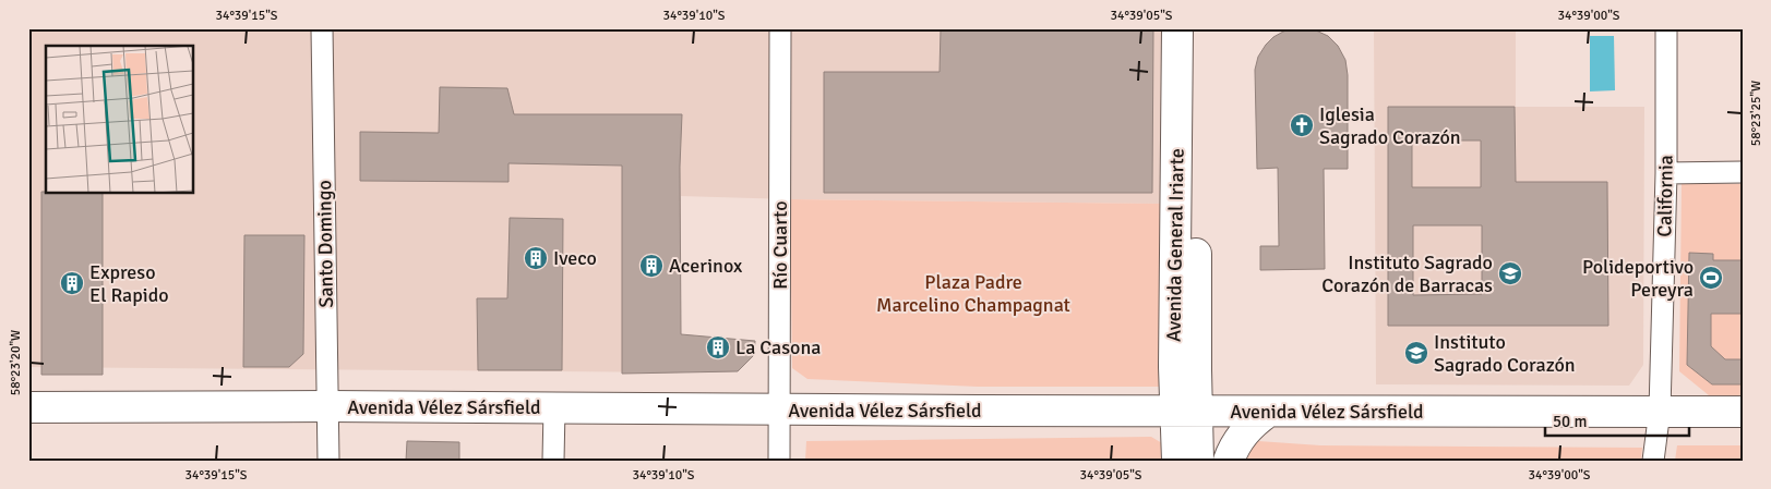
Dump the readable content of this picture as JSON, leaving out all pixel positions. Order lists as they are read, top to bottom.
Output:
{
  "streets": {
    "main road": ["Avenida General Iriarte", "Avenida Vélez Sársfield"],
    "street": ["California", "Santo Domingo", "Río Cuarto"]
  },
  "crossings": [
    ["California", "Avenida Vélez Sársfield"],
    ["Santo Domingo", "Avenida Vélez Sársfield"],
    ["Río Cuarto", "Avenida Vélez Sársfield"],
    ["Avenida General Iriarte", "Avenida Vélez Sársfield"]
  ],
  "parks": ["Plaza Padre Marcelino Champagnat"],
  "places": {
    "church": ["Iglesia Sagrado Corazón"],
    "building": [
      "Iveco",
      "Acerinox",
      "Expreso El Rapido",
      "La Casona"
    ],
    "school or university": ["Instituto Sagrado Corazón de Barracas", "Instituto Sagrado Corazón"],
    "sports": ["Polideportivo Pereyra"]
  },
  "scale_bar": "50 m",
  "coordinates": [
    "34°39'15\"S",
    "34°39'10\"S",
    "34°39'05\"S",
    "34°39'00\"S",
    "58°23'25\"W",
    "58°23'20\"W"
  ]
}
